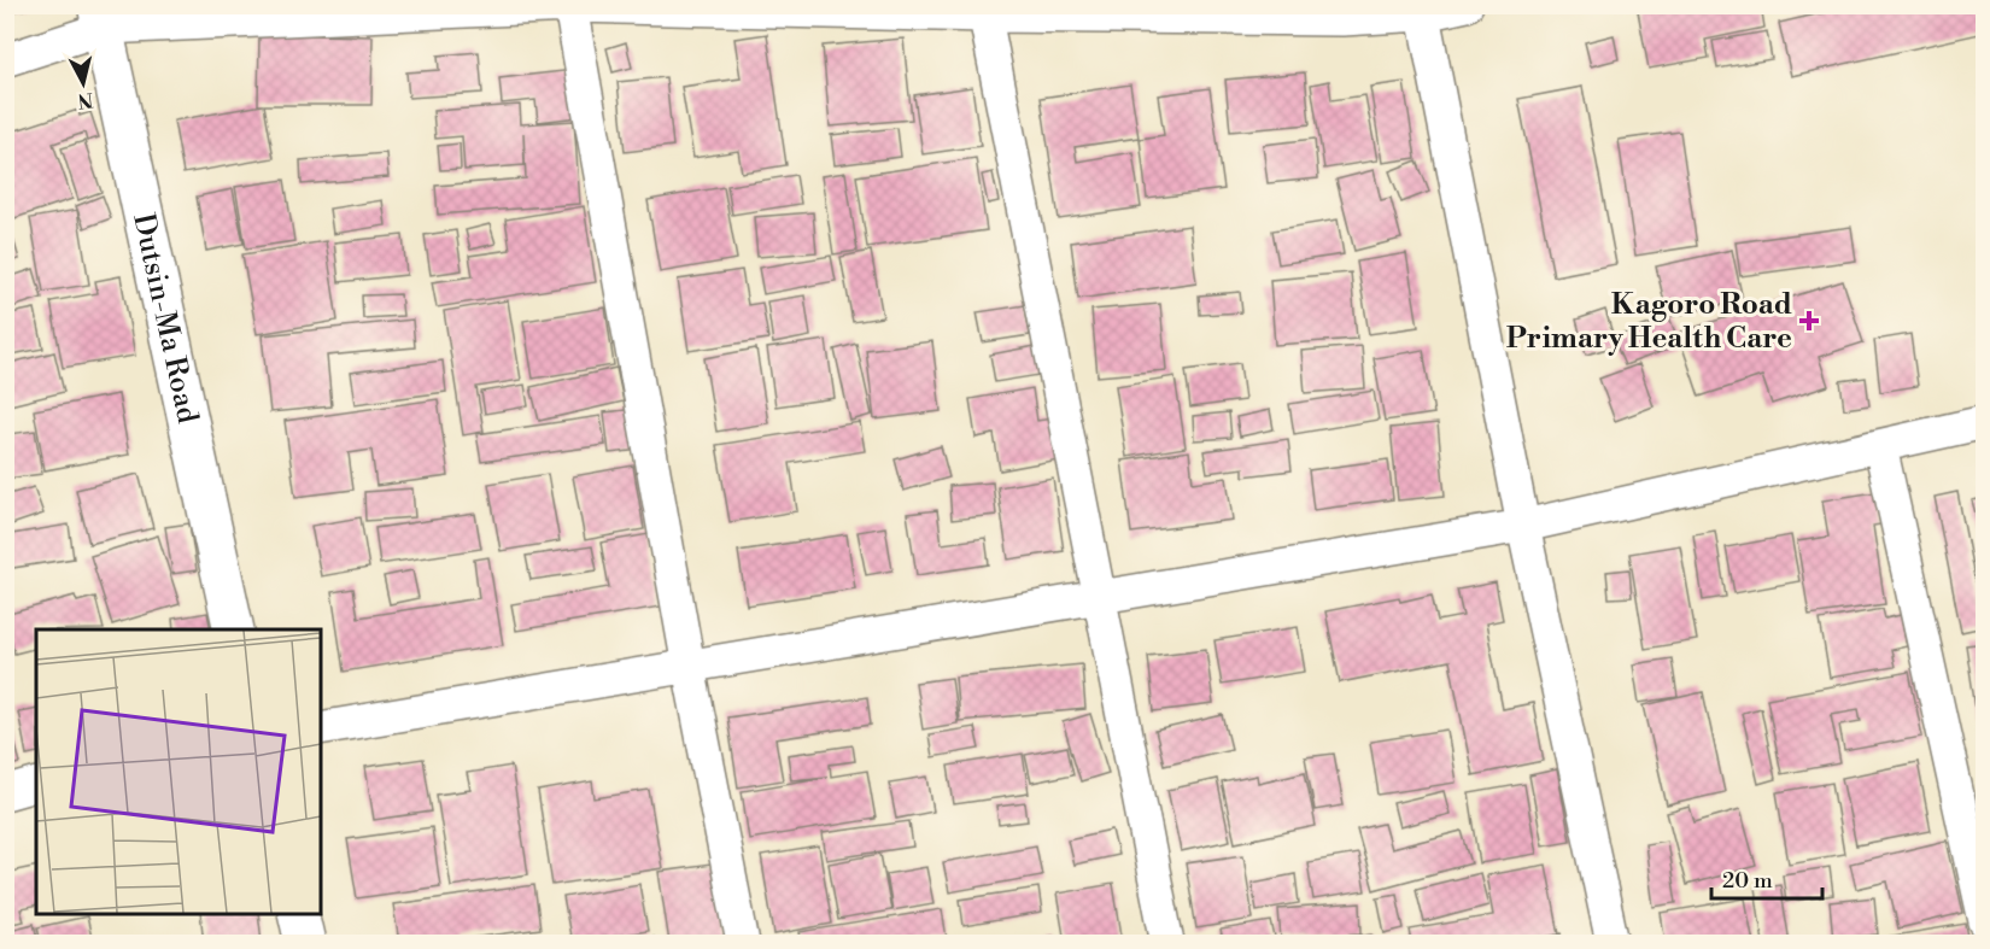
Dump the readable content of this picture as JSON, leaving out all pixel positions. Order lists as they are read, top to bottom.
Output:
{
  "streets": {
    "street": ["Dutsin-Ma Road"]
  },
  "places": {
    "health": ["Kagoro Road Primary Health Care"]
  },
  "scale_bar": "20 m",
  "north": "bottom"
}
